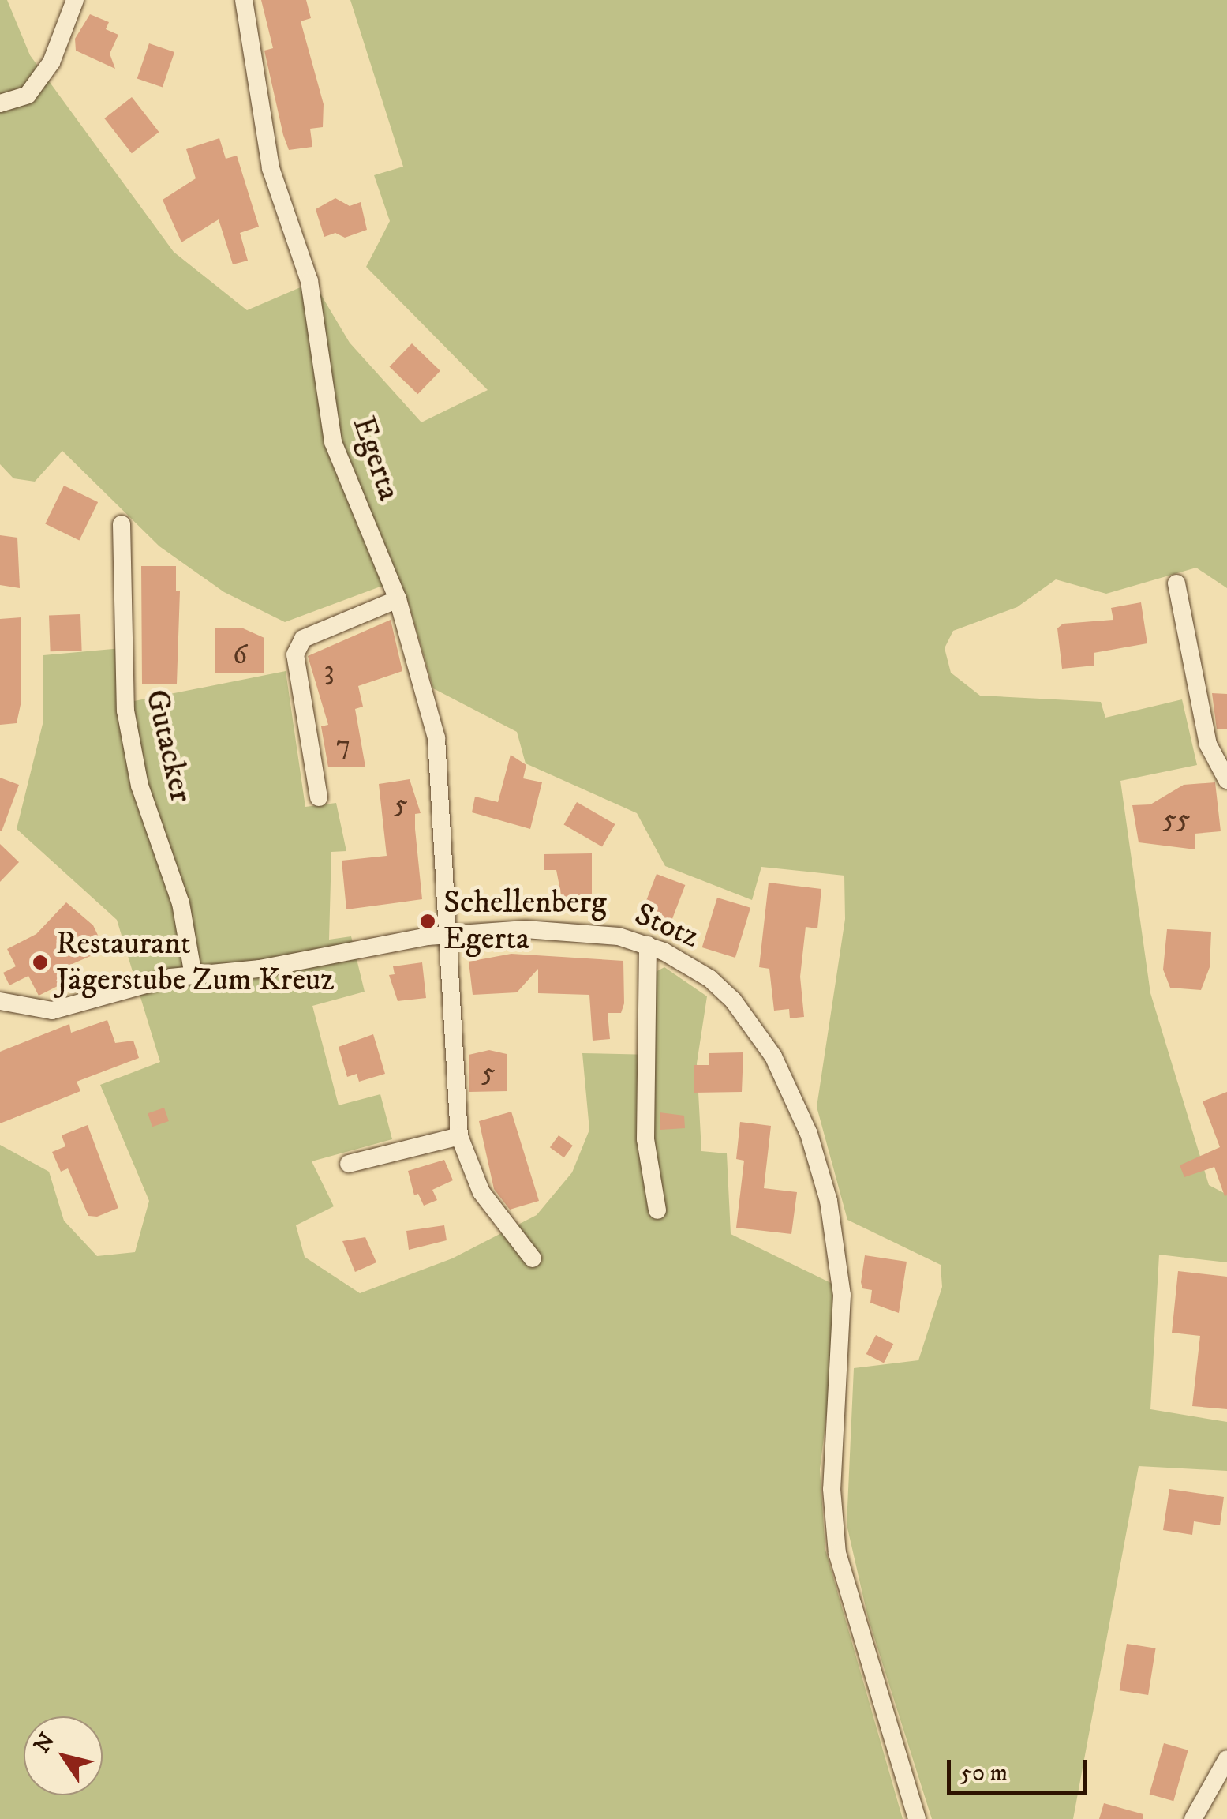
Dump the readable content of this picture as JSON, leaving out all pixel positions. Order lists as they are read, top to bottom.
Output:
{
  "streets": {
    "street": ["Egerta", "Gutacker", "Stotz"]
  },
  "crossings": [
    ["Egerta", "Stotz"],
    ["Gutacker", "Stotz"]
  ],
  "places": ["Schellenberg Egerta", "Restaurant Jägerstube Zum Kreuz"],
  "house_numbers": [
    "6",
    "3",
    "7",
    "5",
    "55",
    "5"
  ],
  "scale_bar": "50 m",
  "north": "top left"
}
